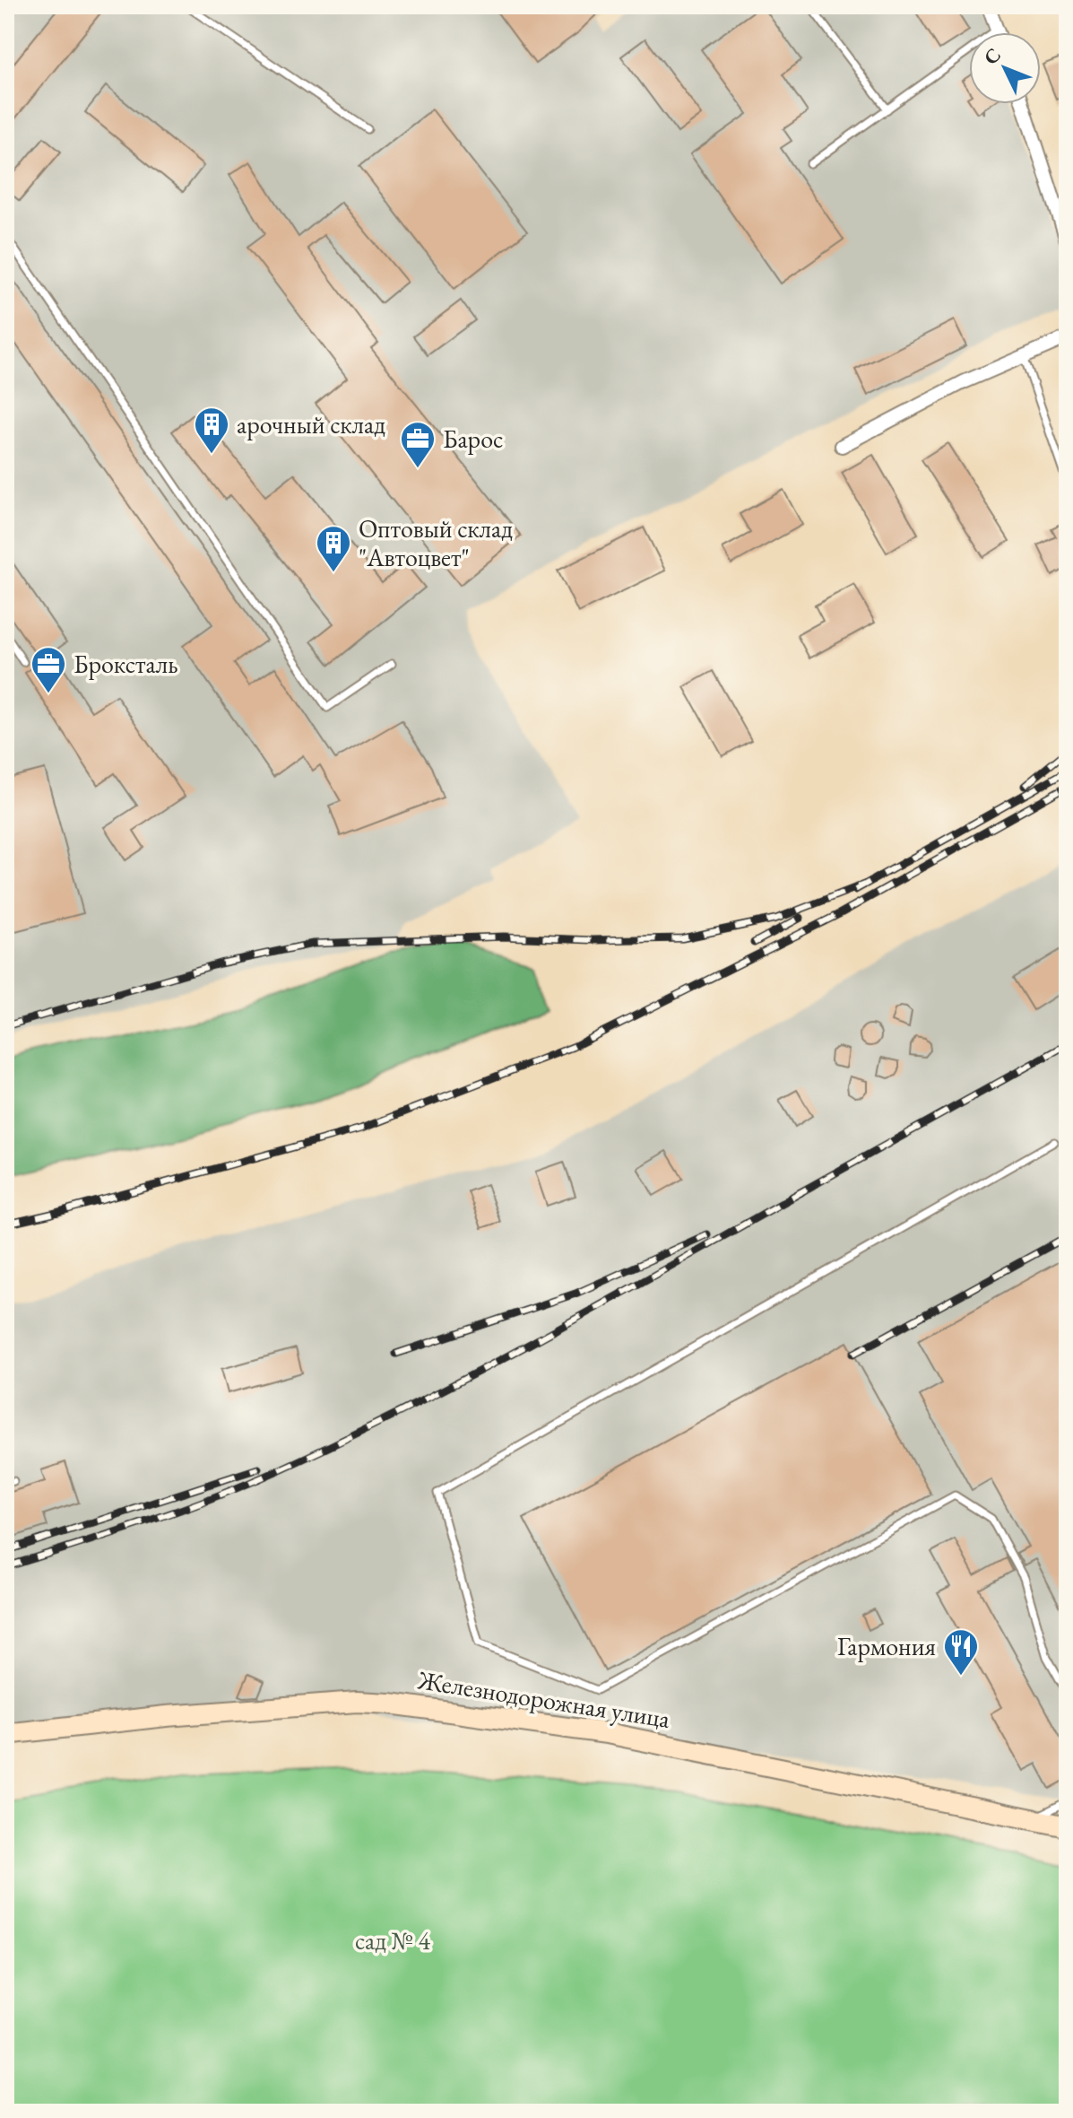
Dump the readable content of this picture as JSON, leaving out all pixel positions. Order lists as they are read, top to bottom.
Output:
{
  "streets": {
    "street": ["Железнодорожная улица"]
  },
  "parks": ["сад № 4"],
  "places": {
    "building": ["арочный склад", "Оптовый склад \"Автоцвет\""],
    "office": ["Барос", "Броксталь"],
    "restaurant": ["Гармония"]
  },
  "north": "top left"
}
